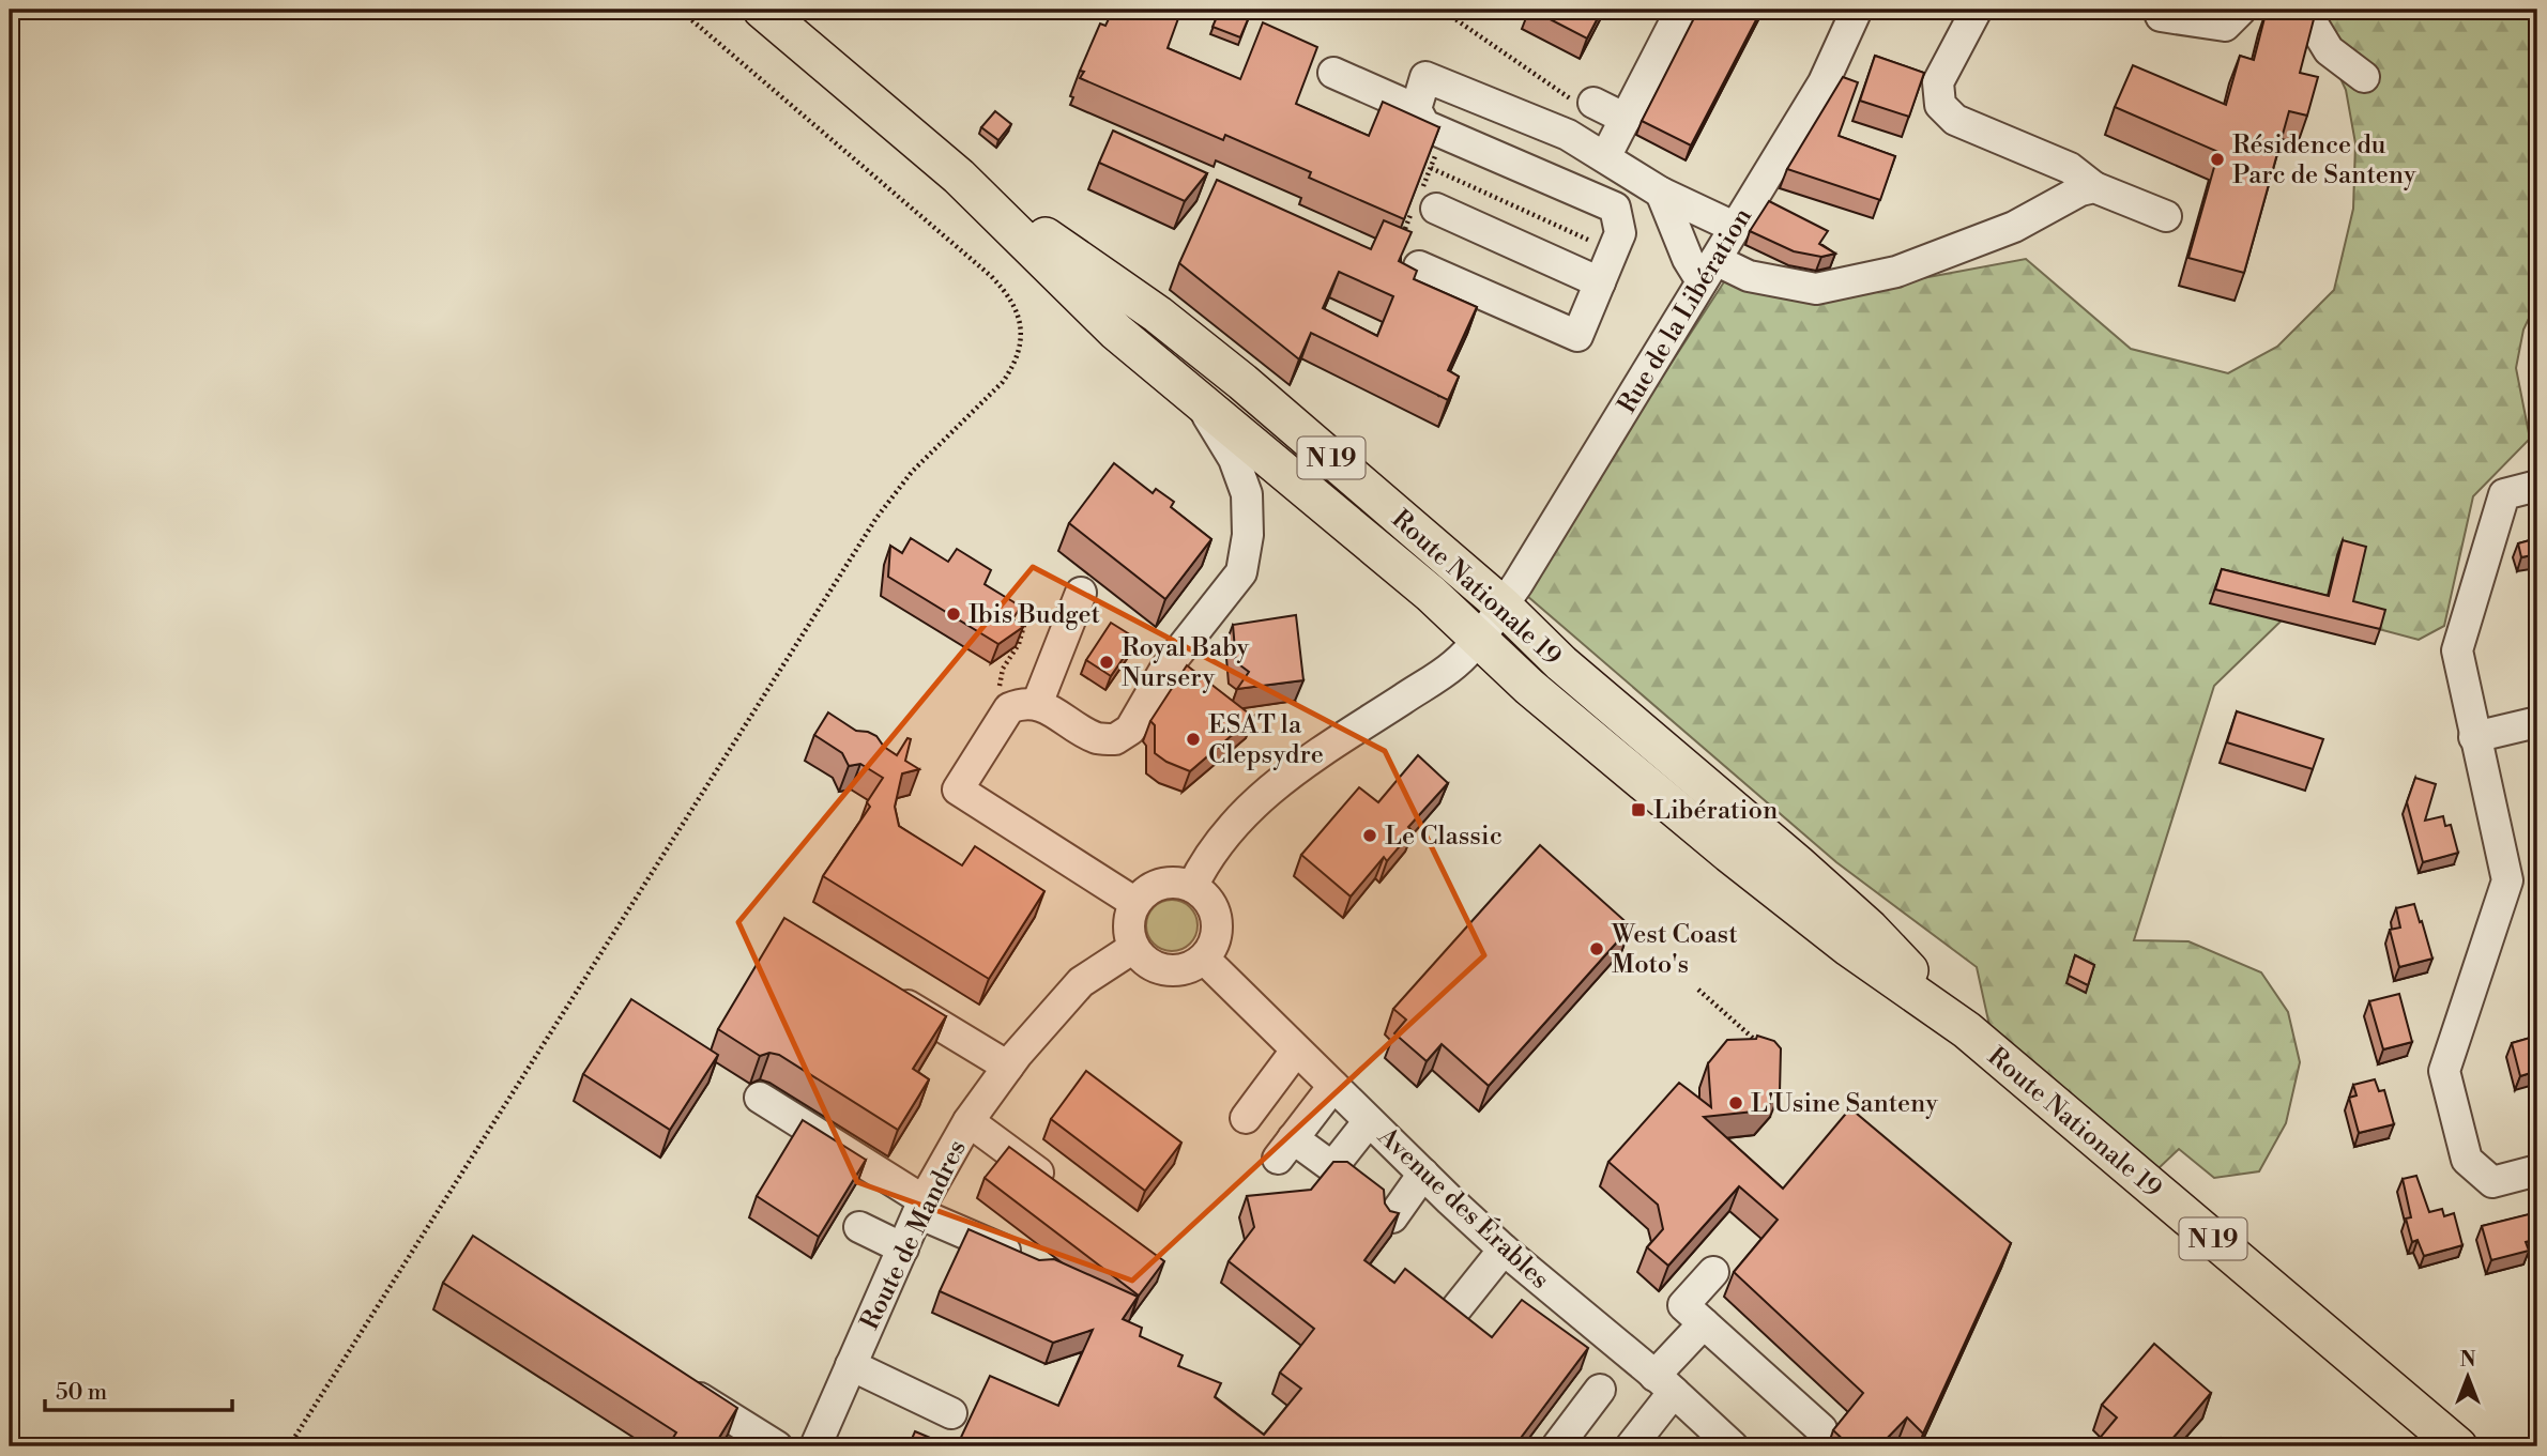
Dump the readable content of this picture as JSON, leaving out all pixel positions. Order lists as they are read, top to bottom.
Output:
{
  "streets": {
    "main road": ["N 19", "Route Nationale 19"],
    "street": ["Rue de la Libération", "Avenue des Érables", "Route de Mandres"]
  },
  "crossings": [
    ["Rue de la Libération", "Route Nationale 19"],
    ["Avenue des Érables", "Route de Mandres"]
  ],
  "places": {
    "other": [
      "Résidence du Parc de Santeny",
      "Ibis Budget",
      "Royal Baby Nursery",
      "ESAT la Clepsydre",
      "Le Classic",
      "West Coast Moto's",
      "L'Usine Santeny"
    ],
    "transit": ["Libération"]
  },
  "scale_bar": "50 m",
  "north": "top"
}
